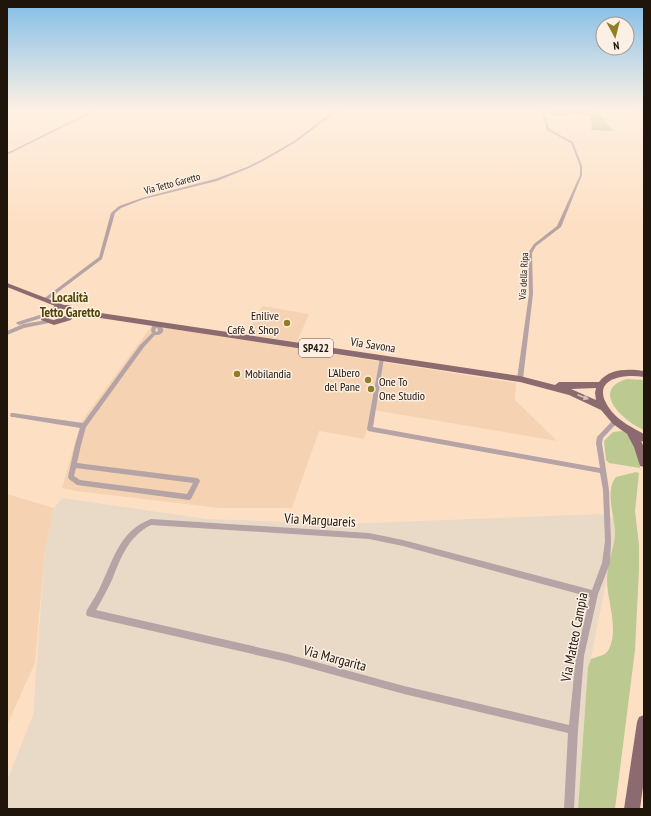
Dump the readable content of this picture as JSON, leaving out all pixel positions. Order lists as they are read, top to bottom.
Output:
{
  "streets": {
    "main road": ["Via Savona", "SP422"],
    "street": [
      "Via Tetto Garetto",
      "Via della Ripa",
      "Via Marguareis",
      "Via Matteo Campia",
      "Via Margarita"
    ]
  },
  "crossings": [
    ["Via della Ripa", "Via Savona"],
    ["Via Savona", "SP422"],
    ["Via Marguareis", "Via Matteo Campia"],
    ["Via Marguareis", "Via Margarita"],
    ["Via Matteo Campia", "Via Margarita"]
  ],
  "districts": ["Località Tetto Garetto"],
  "places": [
    "Enilive Cafè & Shop",
    "Mobilandia",
    "L'Albero del Pane",
    "One To One Studio"
  ],
  "north": "bottom"
}
